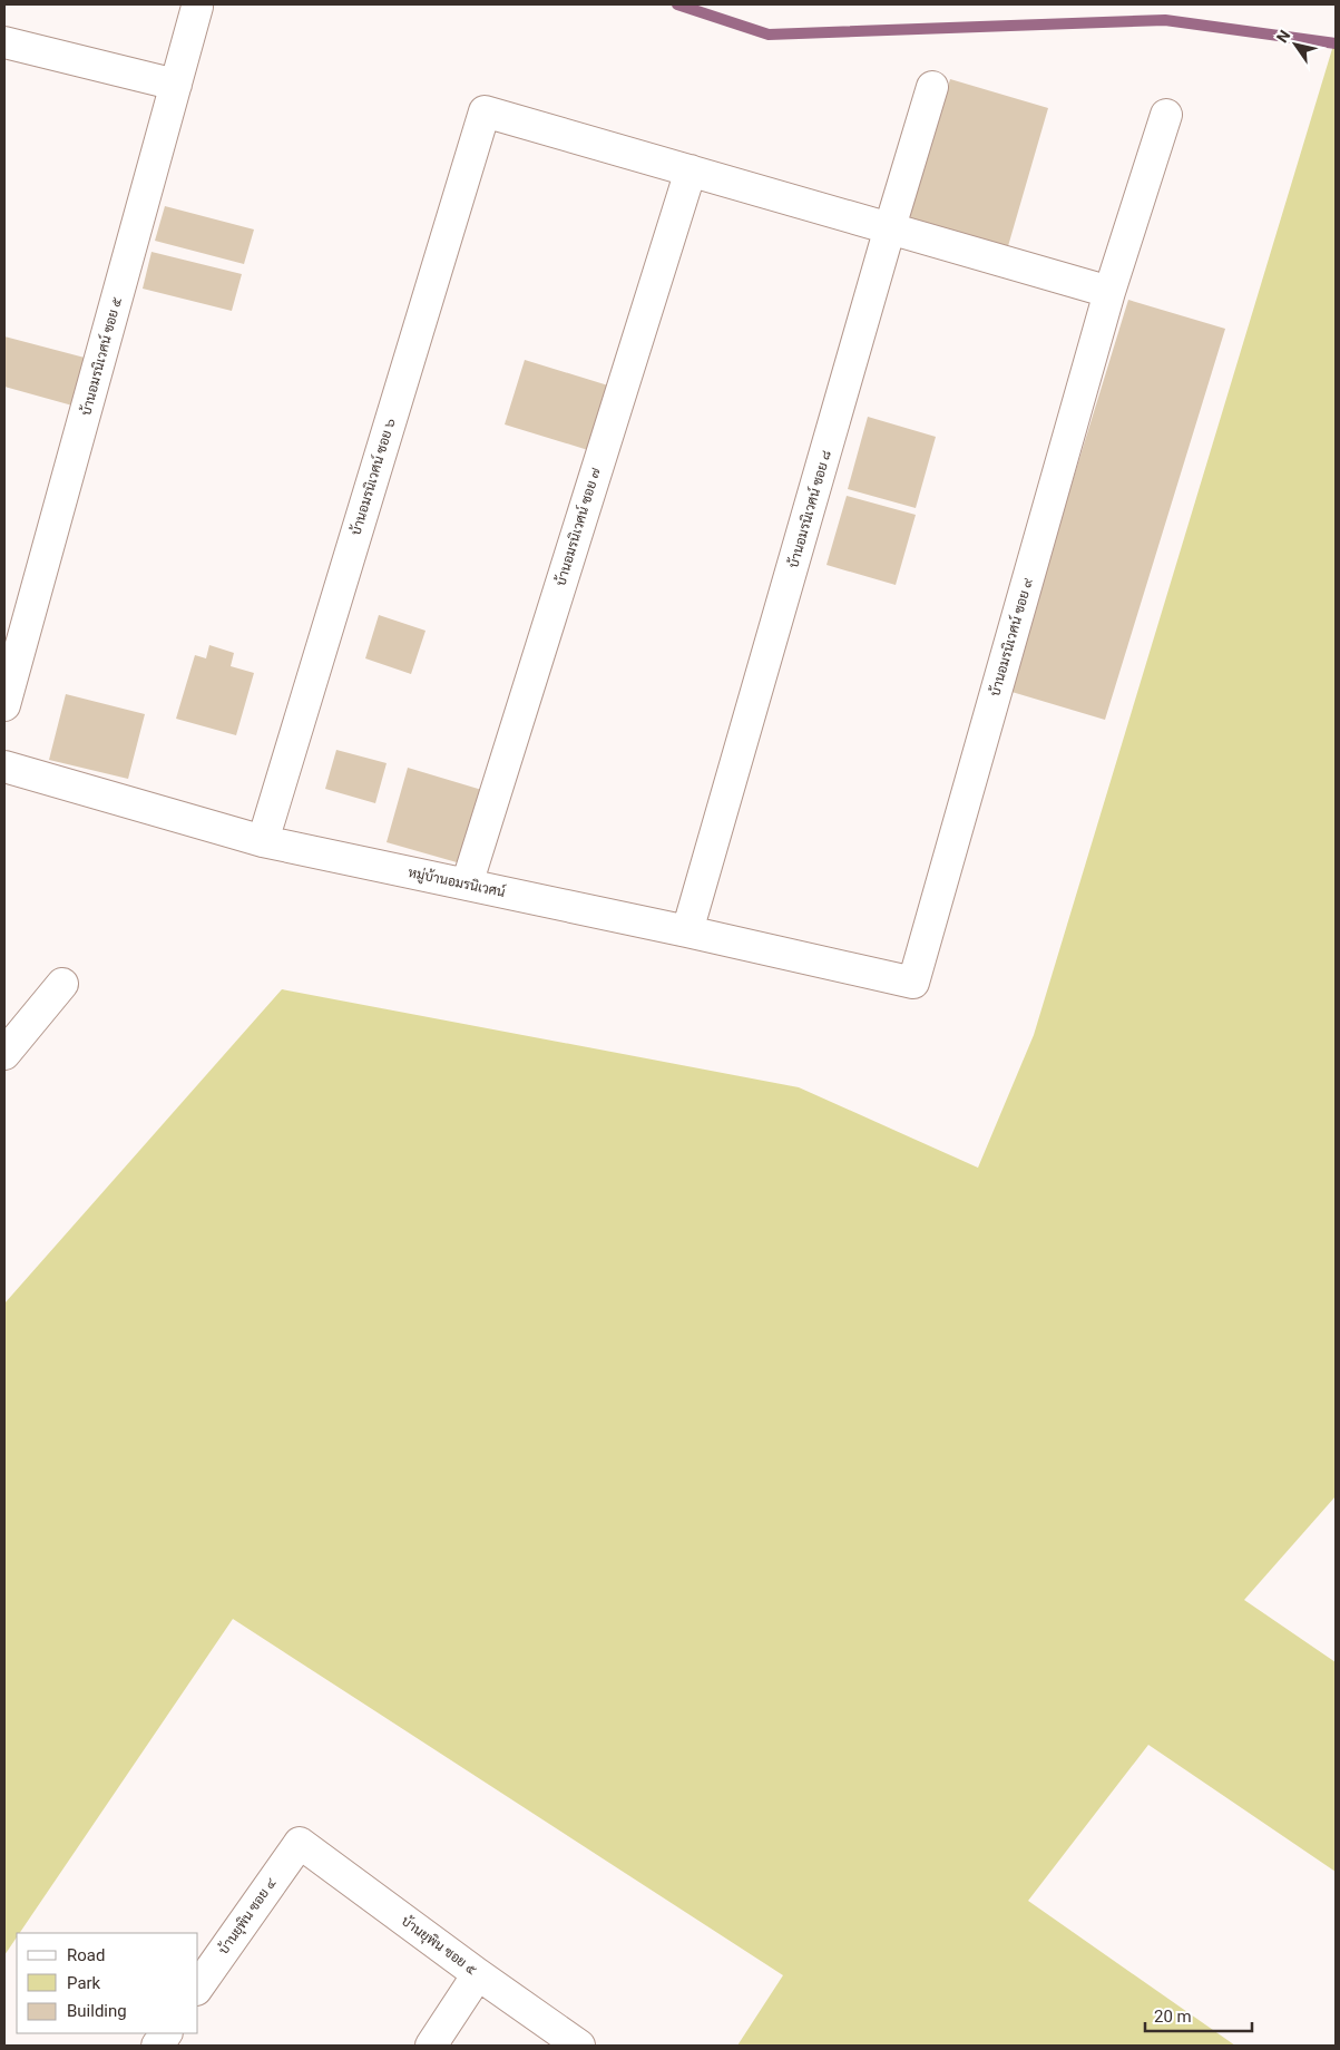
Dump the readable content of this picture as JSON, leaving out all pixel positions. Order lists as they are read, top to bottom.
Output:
{
  "streets": {
    "street": [
      "บ้านอมรนิเวศน์ ซอย ๕",
      "บ้านอมรนิเวศน์ ซอย ๖",
      "บ้านอมรนิเวศน์ ซอย ๘",
      "บ้านอมรนิเวศน์ ซอย ๗",
      "บ้านอมรนิเวศน์ ซอย ๙",
      "หมู่บ้านอมรนิเวศน์",
      "บ้านยุพิน ซอย ๔",
      "บ้านยุพิน ซอย ๕"
    ]
  },
  "crossings": [
    ["บ้านอมรนิเวศน์ ซอย ๖", "บ้านอมรนิเวศน์ ซอย ๗"],
    ["บ้านอมรนิเวศน์ ซอย ๖", "หมู่บ้านอมรนิเวศน์"],
    ["บ้านอมรนิเวศน์ ซอย ๘", "หมู่บ้านอมรนิเวศน์"],
    ["บ้านอมรนิเวศน์ ซอย ๗", "หมู่บ้านอมรนิเวศน์"],
    ["บ้านอมรนิเวศน์ ซอย ๙", "หมู่บ้านอมรนิเวศน์"],
    ["บ้านยุพิน ซอย ๔", "บ้านยุพิน ซอย ๕"]
  ],
  "legend": ["Road", "Park", "Building"],
  "scale_bar": "20 m",
  "north": "top left"
}
